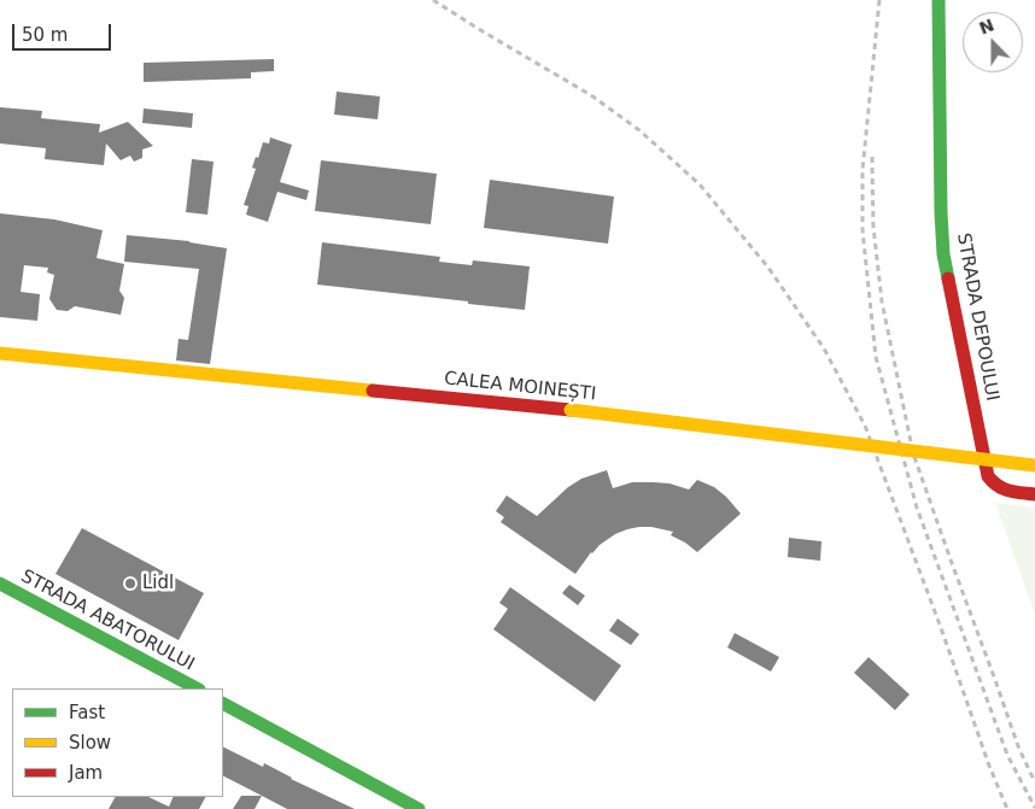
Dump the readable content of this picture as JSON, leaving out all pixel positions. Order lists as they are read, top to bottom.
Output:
{
  "streets": {
    "main road": ["STRADA DEPOULUI", "CALEA MOINEȘTI", "STRADA ABATORULUI"]
  },
  "places": ["Lidl"],
  "legend": ["Fast", "Slow", "Jam"],
  "scale_bar": "50 m",
  "north": "top"
}
